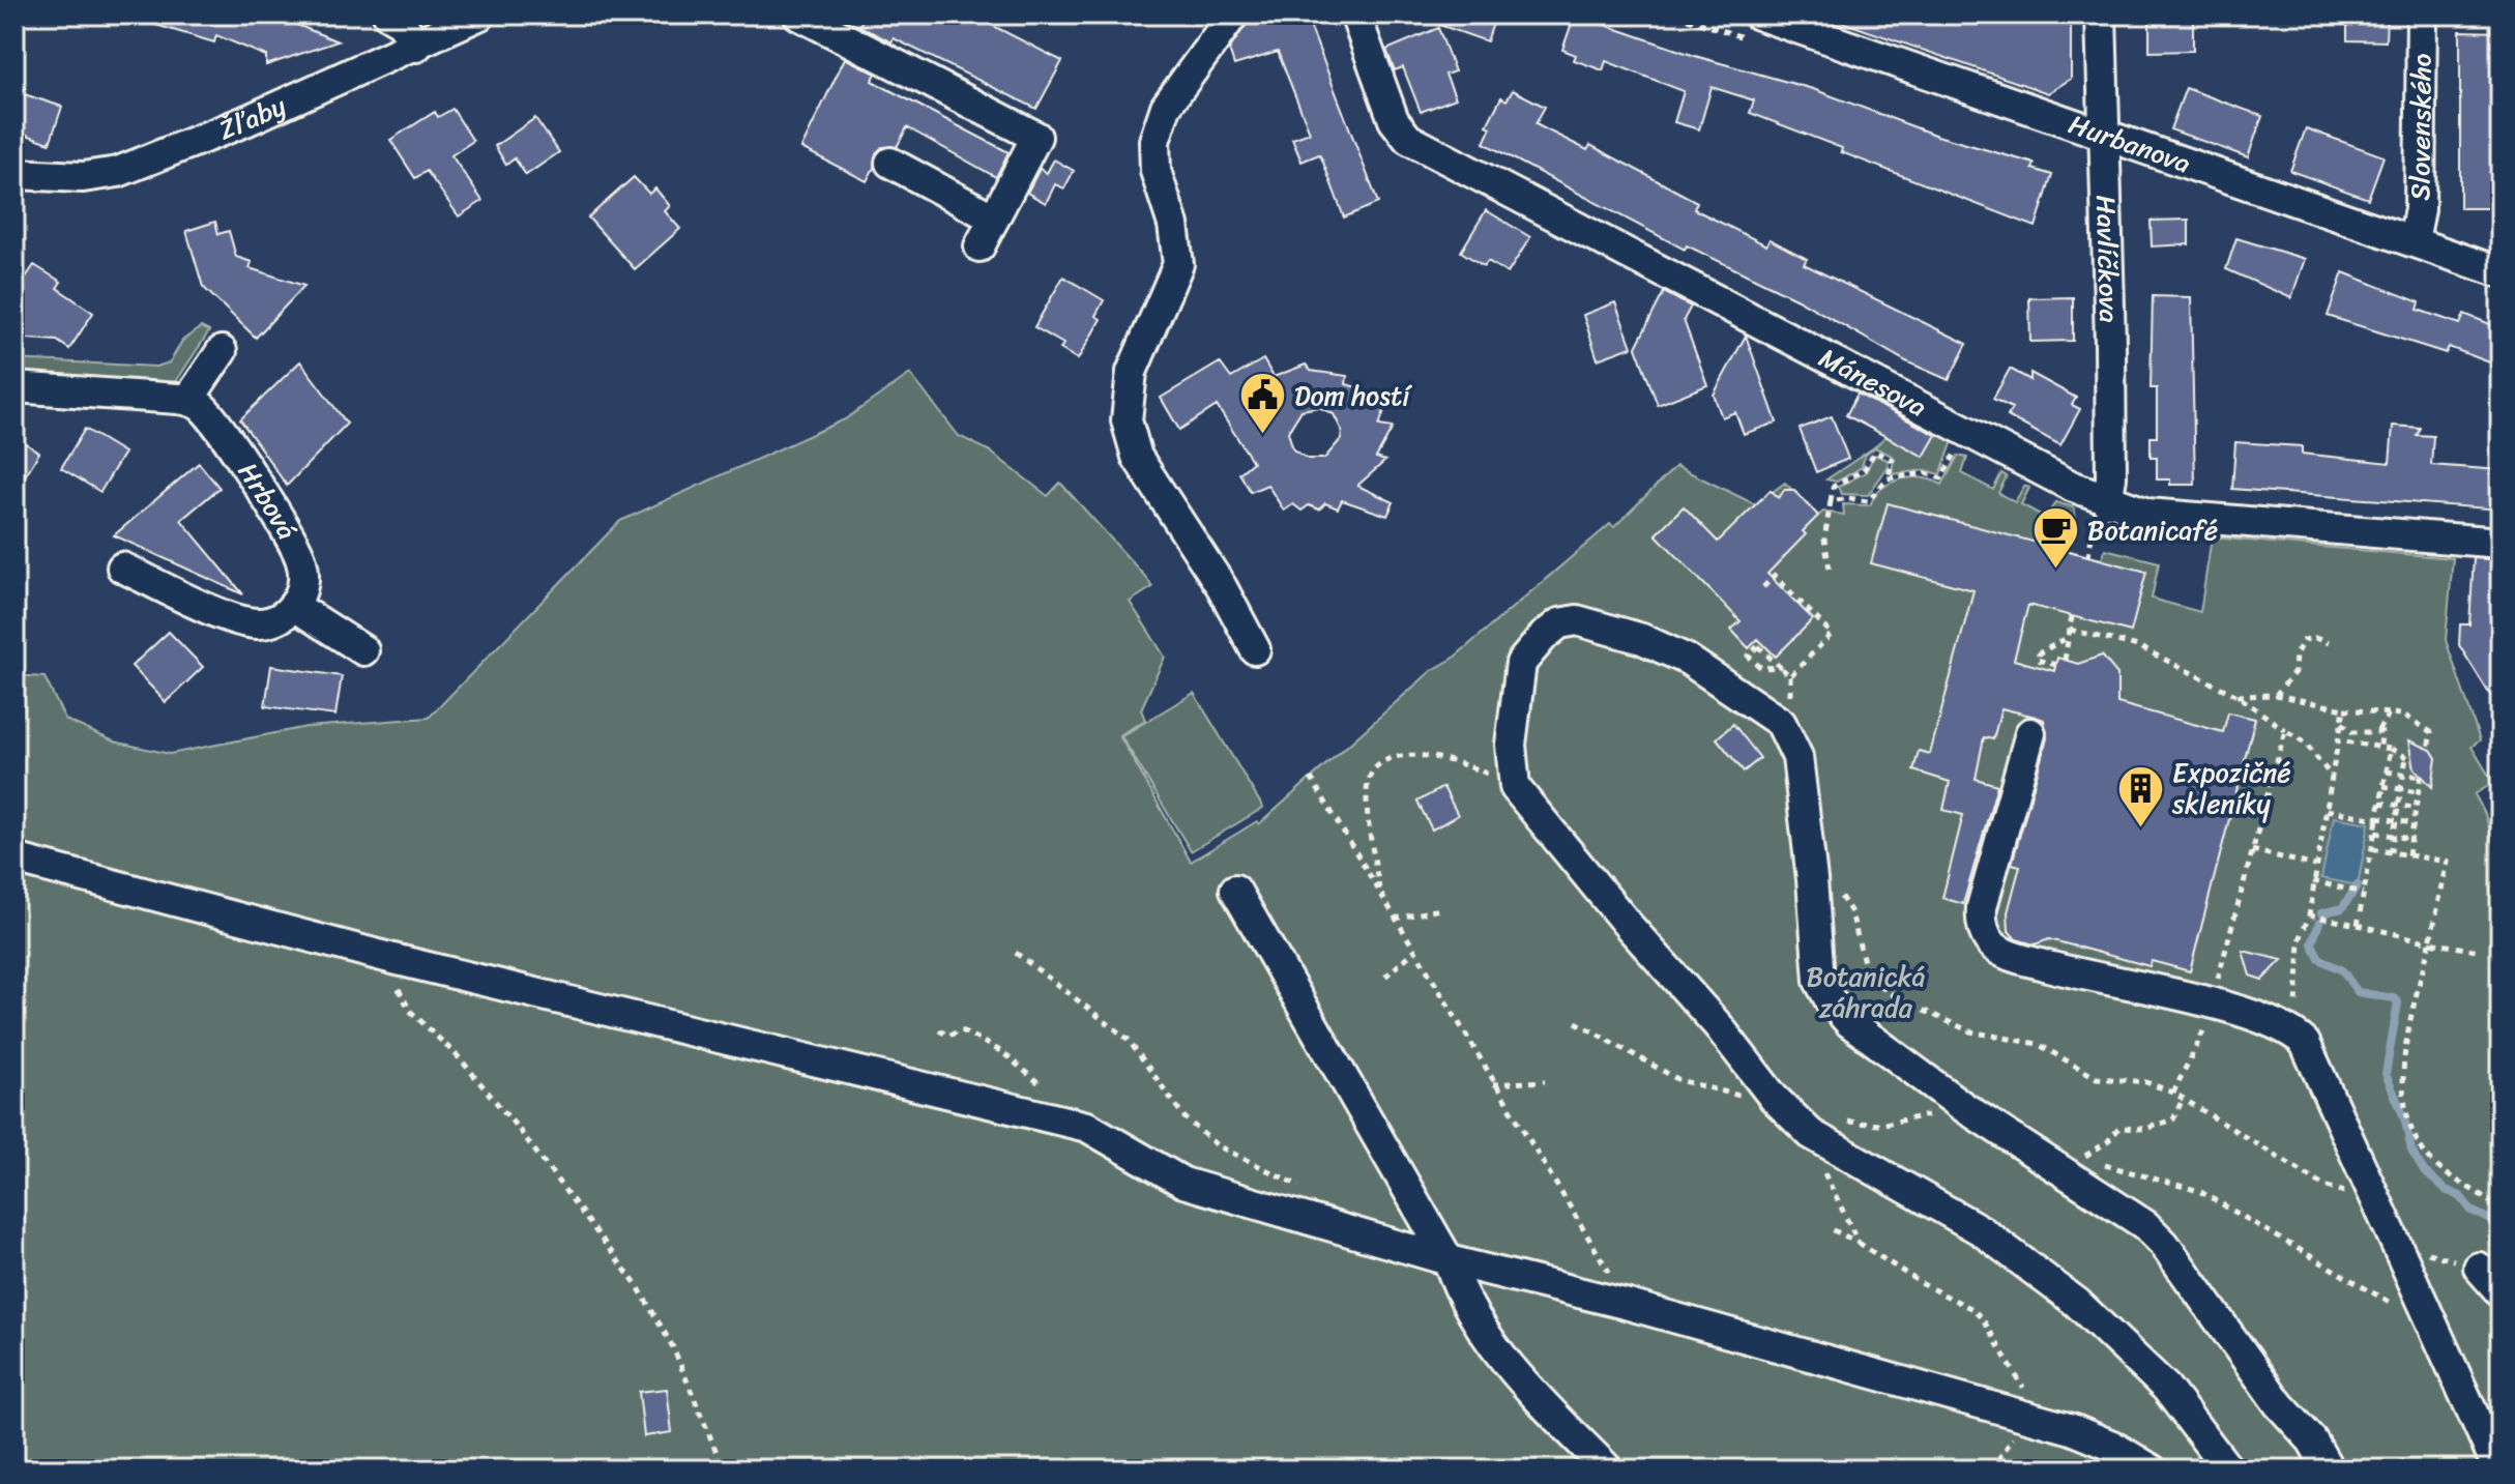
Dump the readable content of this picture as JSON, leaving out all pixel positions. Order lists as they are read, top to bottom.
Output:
{
  "streets": {
    "street": [
      "Žľaby",
      "Slovenského",
      "Hurbanova",
      "Havlíčkova",
      "Mánesova",
      "Hrbová"
    ]
  },
  "crossings": [
    ["Slovenského", "Hurbanova"],
    ["Hurbanova", "Havlíčkova"],
    ["Havlíčkova", "Mánesova"]
  ],
  "parks": ["Botanická záhrada"],
  "places": {
    "public building": ["Dom hostí"],
    "cafe": ["Botanicafé"],
    "building": ["Expozičné skleníky"]
  }
}
